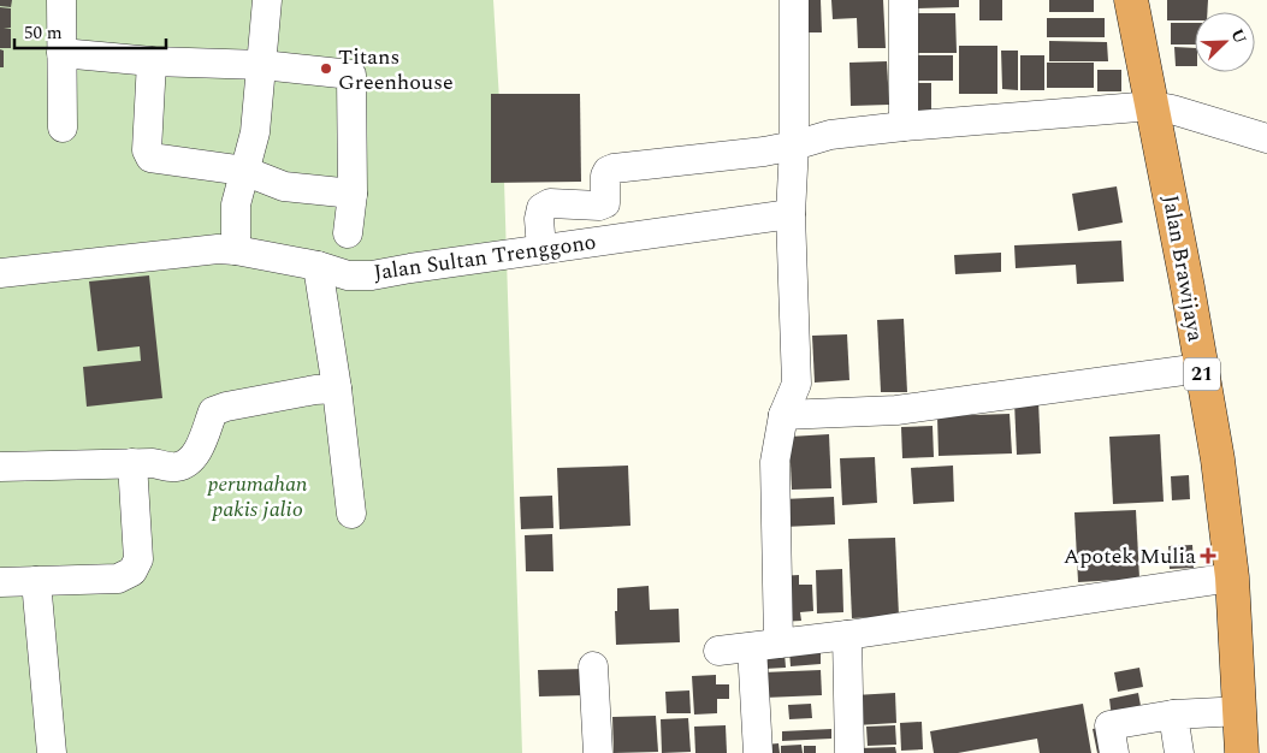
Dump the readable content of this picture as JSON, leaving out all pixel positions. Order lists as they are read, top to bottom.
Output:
{
  "streets": {
    "highway": ["Jalan Brawijaya", "21"],
    "street": ["Jalan Sultan Trenggono"]
  },
  "parks": ["perumahan pakis jalio"],
  "places": {
    "other": ["Titans Greenhouse"],
    "health": ["Apotek Mulia"]
  },
  "scale_bar": "50 m",
  "north": "top right"
}
